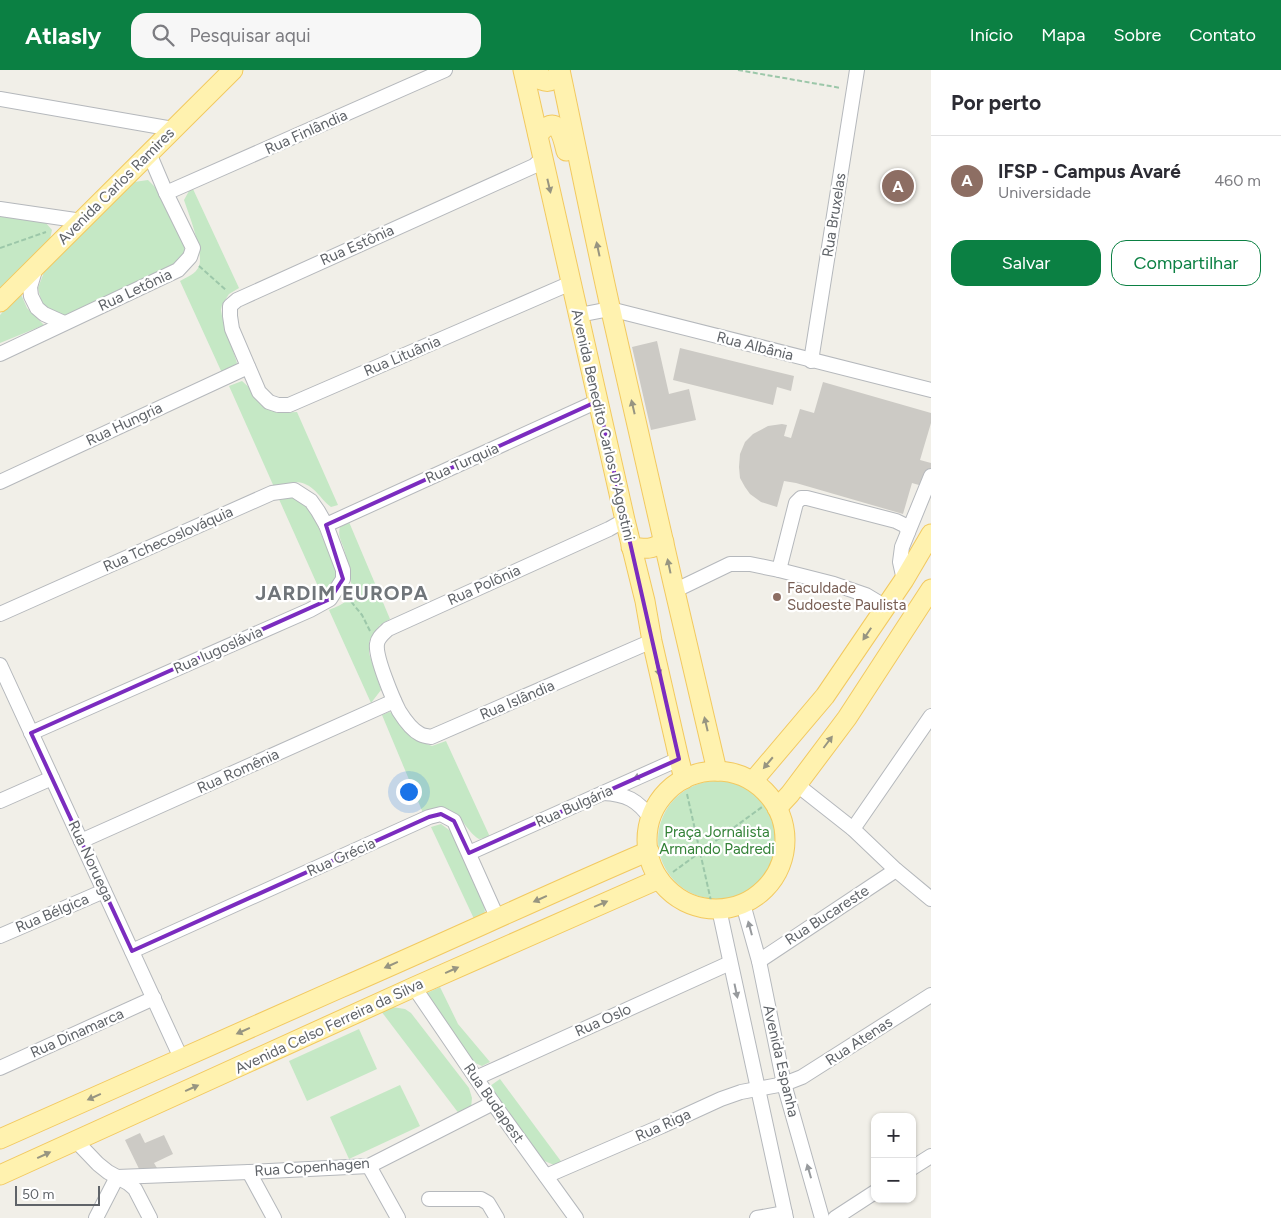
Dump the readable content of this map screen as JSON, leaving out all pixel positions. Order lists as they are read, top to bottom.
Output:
{
  "streets": {
    "main road": ["Avenida Carlos Ramires", "Avenida Benedito Carlos D'Agostini", "Avenida Celso Ferreira da Silva"],
    "street": [
      "Rua Finlândia",
      "Rua Bruxelas",
      "Rua Estônia",
      "Rua Letônia",
      "Rua Albânia",
      "Rua Lituânia",
      "Rua Hungria",
      "Rua Turquia",
      "Rua Tchecoslováquia",
      "Rua Polônia",
      "Rua Iugoslávia",
      "Rua Islândia",
      "Rua Romênia",
      "Rua Bulgária",
      "Rua Grécia",
      "Rua Noruega",
      "Rua Bélgica",
      "Rua Bucareste",
      "Rua Oslo",
      "Rua Dinamarca",
      "Rua Atenas",
      "Avenida Espanha",
      "Rua Budapest",
      "Rua Riga",
      "Rua Copenhagen"
    ]
  },
  "crossings": [
    ["Rua Bruxelas", "Rua Albânia"],
    ["Rua Estônia", "Avenida Benedito Carlos D'Agostini"],
    ["Rua Albânia", "Avenida Benedito Carlos D'Agostini"],
    ["Rua Lituânia", "Rua Hungria"],
    ["Rua Lituânia", "Avenida Benedito Carlos D'Agostini"],
    ["Avenida Benedito Carlos D'Agostini", "Rua Turquia"],
    ["Avenida Benedito Carlos D'Agostini", "Rua Polônia"],
    ["Avenida Benedito Carlos D'Agostini", "Rua Islândia"],
    ["Avenida Benedito Carlos D'Agostini", "Rua Bulgária"],
    ["Rua Turquia", "Rua Tchecoslováquia"],
    ["Rua Iugoslávia", "Rua Noruega"],
    ["Rua Islândia", "Rua Romênia"],
    ["Rua Romênia", "Rua Noruega"],
    ["Rua Bulgária", "Rua Grécia"],
    ["Rua Grécia", "Rua Noruega"],
    ["Rua Grécia", "Avenida Celso Ferreira da Silva"],
    ["Rua Noruega", "Rua Bélgica"],
    ["Rua Noruega", "Avenida Celso Ferreira da Silva"],
    ["Rua Noruega", "Rua Dinamarca"],
    ["Rua Bucareste", "Avenida Espanha"],
    ["Rua Oslo", "Avenida Espanha"],
    ["Rua Oslo", "Rua Budapest"],
    ["Avenida Celso Ferreira da Silva", "Rua Budapest"],
    ["Rua Atenas", "Avenida Espanha"],
    ["Rua Atenas", "Rua Riga"],
    ["Avenida Espanha", "Rua Riga"],
    ["Rua Budapest", "Rua Riga"],
    ["Rua Budapest", "Rua Copenhagen"]
  ],
  "one_way": ["Rua Bulgária"],
  "districts": ["JARDIM EUROPA"],
  "parks": ["Praça Jornalista Armando Padredi"],
  "places": ["Faculdade Sudoeste Paulista"],
  "scale_bar": "50 m",
  "page": {
    "header": "Atlasly",
    "search": "Pesquisar aqui",
    "nav": [
      "Início",
      "Mapa",
      "Sobre",
      "Contato"
    ],
    "heading": "Por perto",
    "list": [
      {
        "mark": "A",
        "name": "IFSP - Campus Avaré",
        "note": "Universidade",
        "value": "460 m"
      }
    ],
    "pins": "A",
    "buttons": ["Salvar", "Compartilhar"],
    "map_buttons": ["+", "−"],
    "scale": "50 m"
  }
}
